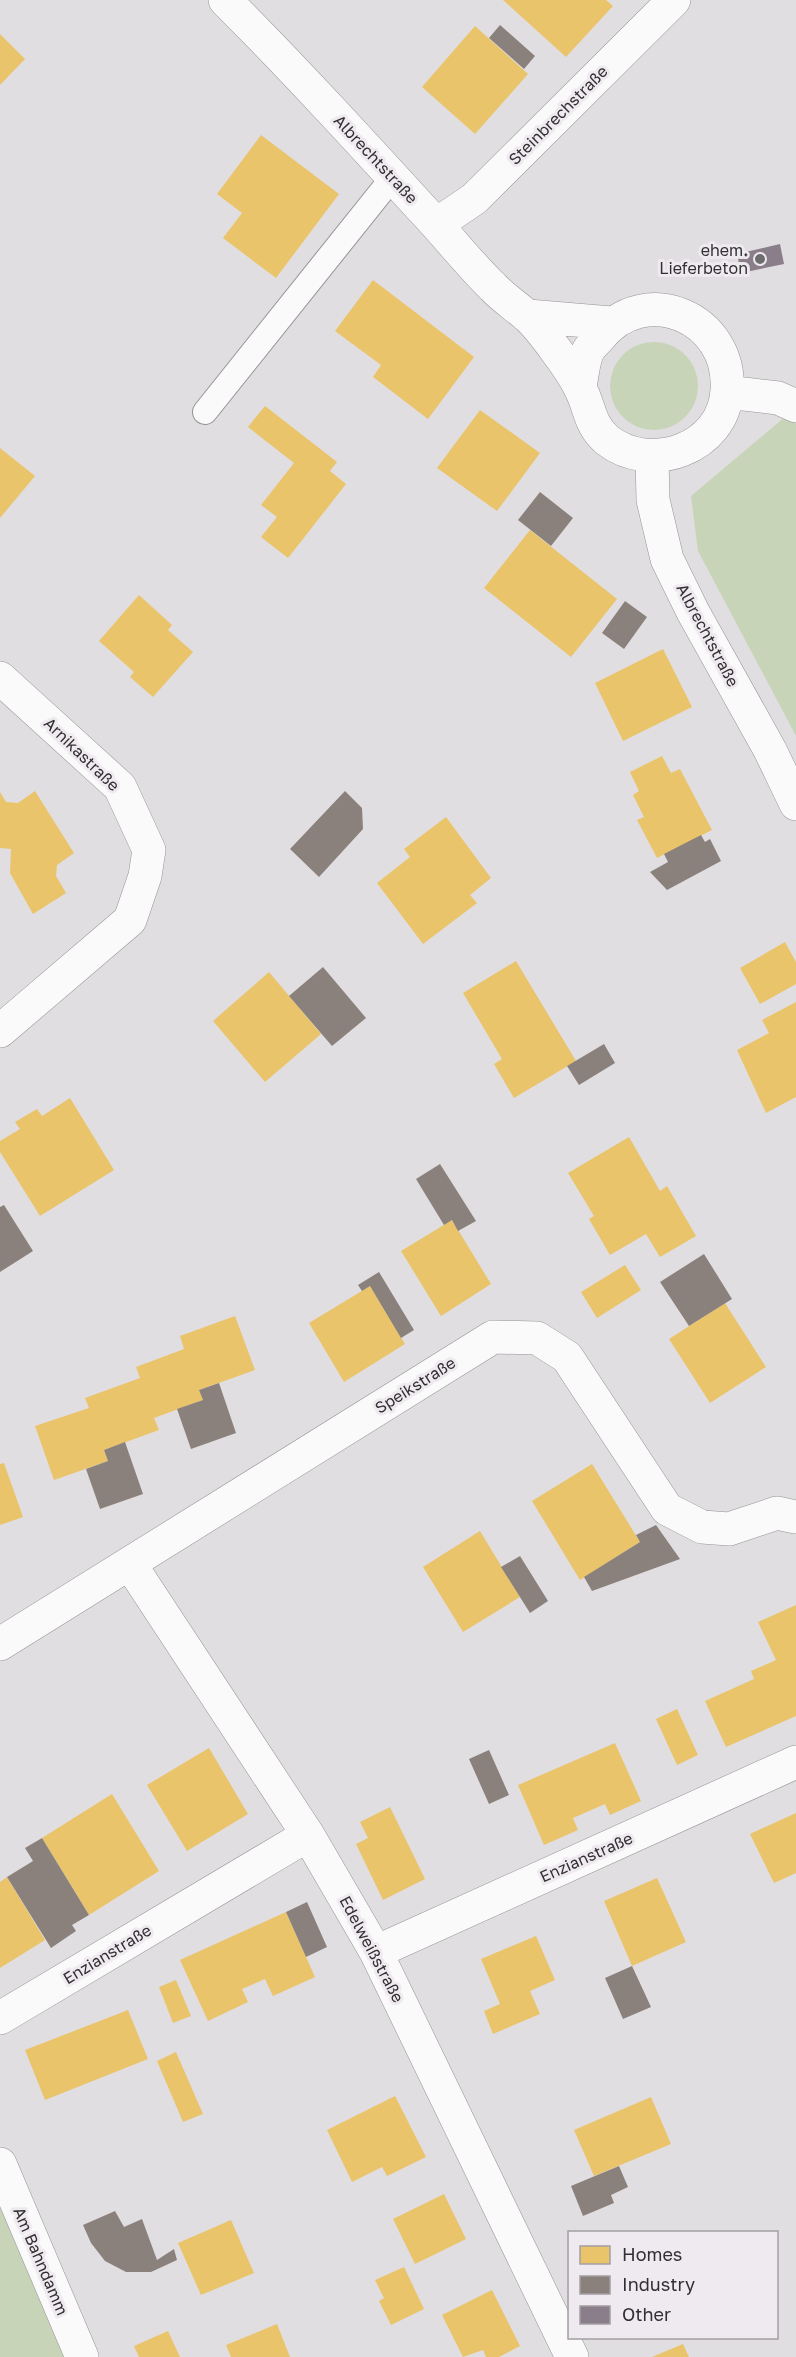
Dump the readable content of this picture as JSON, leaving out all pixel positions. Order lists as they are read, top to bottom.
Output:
{
  "streets": {
    "street": [
      "Steinbrechstraße",
      "Albrechtstraße",
      "Arnikastraße",
      "Speikstraße",
      "Enzianstraße",
      "Edelweißstraße",
      "Am Bahndamm"
    ]
  },
  "crossings": [
    ["Steinbrechstraße", "Albrechtstraße"],
    ["Speikstraße", "Edelweißstraße"],
    ["Enzianstraße", "Edelweißstraße"]
  ],
  "places": ["ehem. Lieferbeton"],
  "legend": ["Homes", "Industry", "Other"]
}
